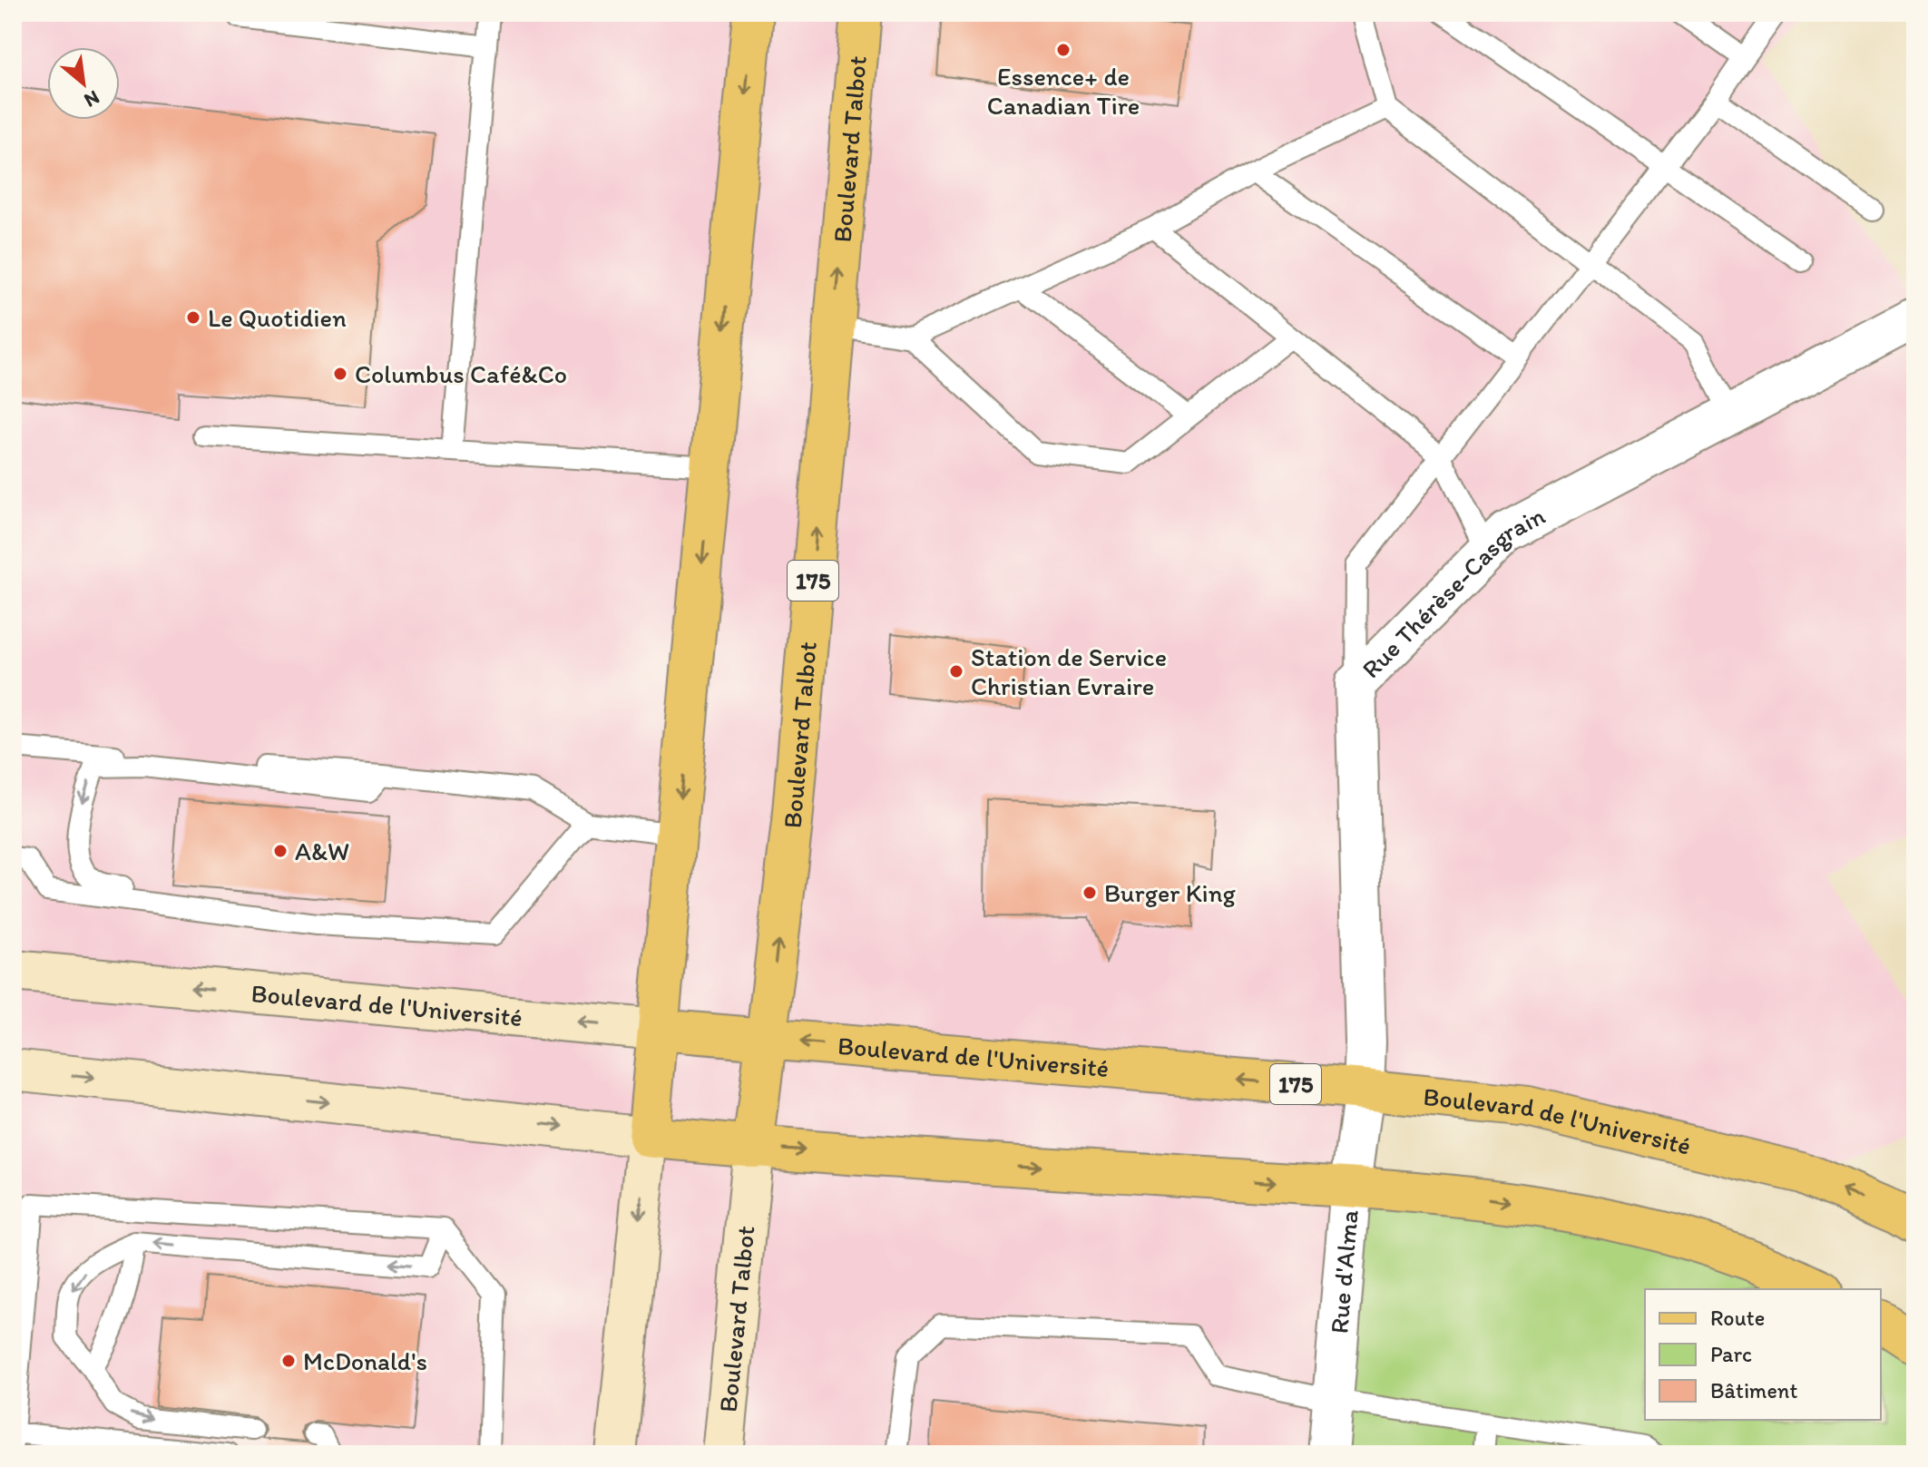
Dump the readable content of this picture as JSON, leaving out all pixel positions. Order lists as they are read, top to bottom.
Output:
{
  "streets": {
    "main road": ["Boulevard Talbot", "175", "Boulevard de l'Université"],
    "street": ["Rue Thérèse-Casgrain", "Rue d'Alma"]
  },
  "crossings": [
    ["Boulevard Talbot", "Boulevard de l'Université"],
    ["Rue Thérèse-Casgrain", "Boulevard de l'Université"],
    ["Rue Thérèse-Casgrain", "Rue d'Alma"],
    ["Boulevard de l'Université", "Rue d'Alma"]
  ],
  "places": [
    "Essence+ de Canadian Tire",
    "Le Quotidien",
    "Columbus Café&Co",
    "Station de Service Christian Evraire",
    "A&W",
    "Burger King",
    "McDonald's"
  ],
  "legend": ["Route", "Parc", "Bâtiment"],
  "north": "bottom right"
}
